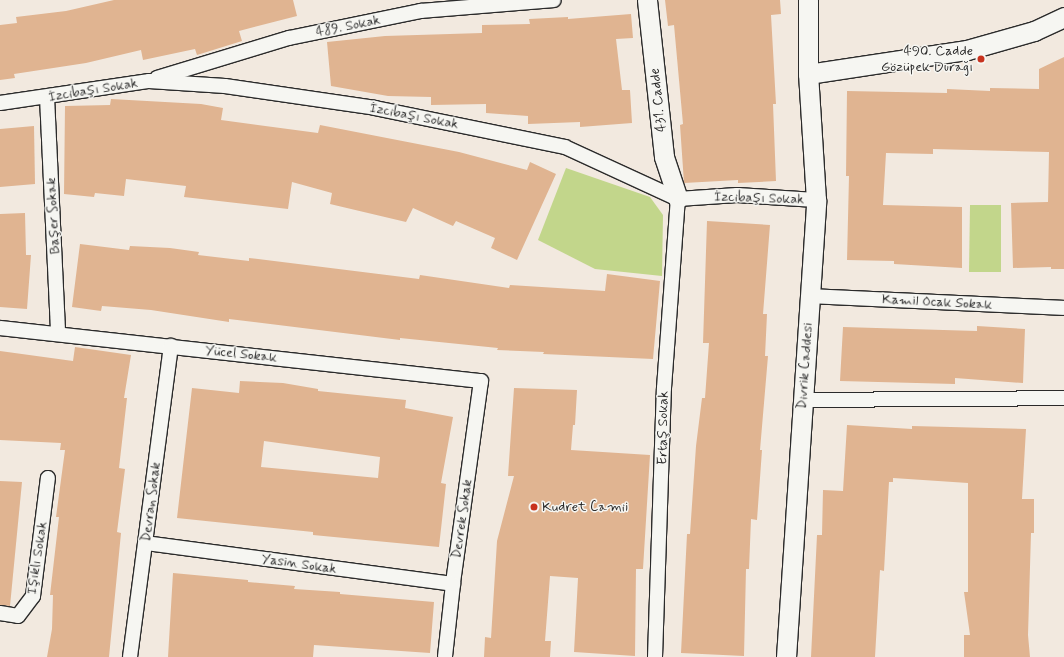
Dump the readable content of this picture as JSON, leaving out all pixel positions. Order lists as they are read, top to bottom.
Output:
{
  "streets": {
    "street": [
      "489. Sokak",
      "İzcibaşı Sokak",
      "431. Cadde",
      "Başer Sokak",
      "Kamil Ocak Sokak",
      "Yücel Sokak",
      "Divrik Caddesi",
      "Ertaş Sokak",
      "Devran Sokak",
      "Devrek Sokak",
      "Işıklı Sokak",
      "Yasin Sokak"
    ]
  },
  "crossings": [
    ["489. Sokak", "İzcibaşı Sokak"],
    ["İzcibaşı Sokak", "431. Cadde"],
    ["İzcibaşı Sokak", "Başer Sokak"],
    ["İzcibaşı Sokak", "Divrik Caddesi"],
    ["İzcibaşı Sokak", "Ertaş Sokak"],
    ["431. Cadde", "Ertaş Sokak"],
    ["Başer Sokak", "Yücel Sokak"],
    ["Kamil Ocak Sokak", "Divrik Caddesi"],
    ["Yücel Sokak", "Devran Sokak"],
    ["Yücel Sokak", "Devrek Sokak"],
    ["Devran Sokak", "Yasin Sokak"],
    ["Devrek Sokak", "Yasin Sokak"]
  ],
  "places": ["490. Cadde Gözüpek Durağı", "Kudret Camii"]
}
